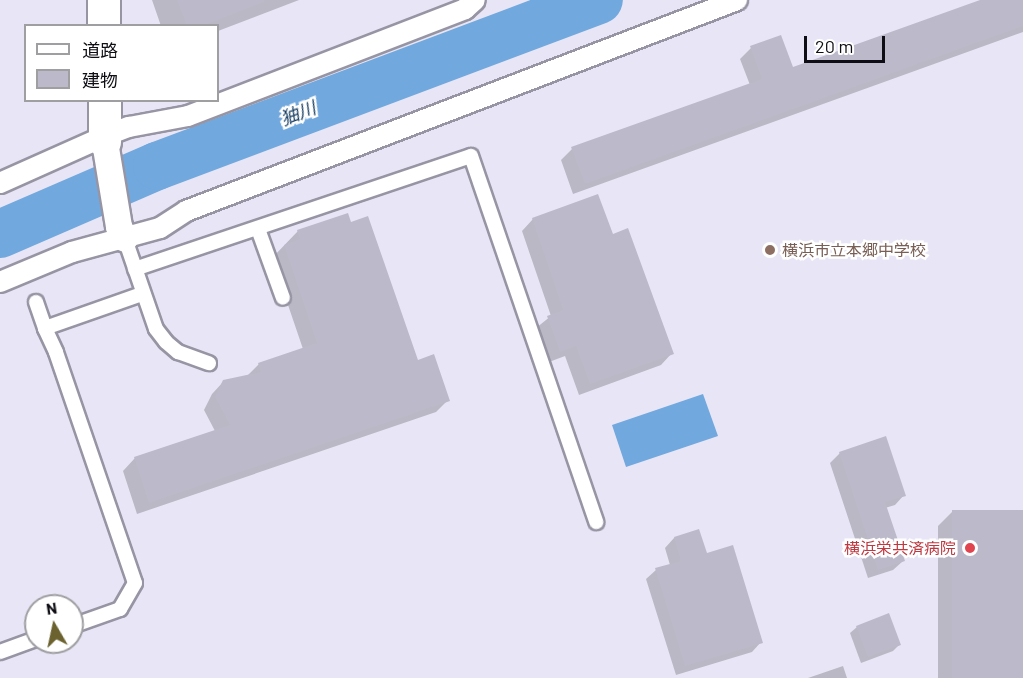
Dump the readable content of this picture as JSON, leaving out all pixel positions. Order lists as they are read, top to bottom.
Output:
{
  "water": ["㹨川"],
  "places": ["横浜市立本郷中学校", "横浜栄共済病院"],
  "legend": ["道路", "建物"],
  "scale_bar": "20 m",
  "north": "top"
}
